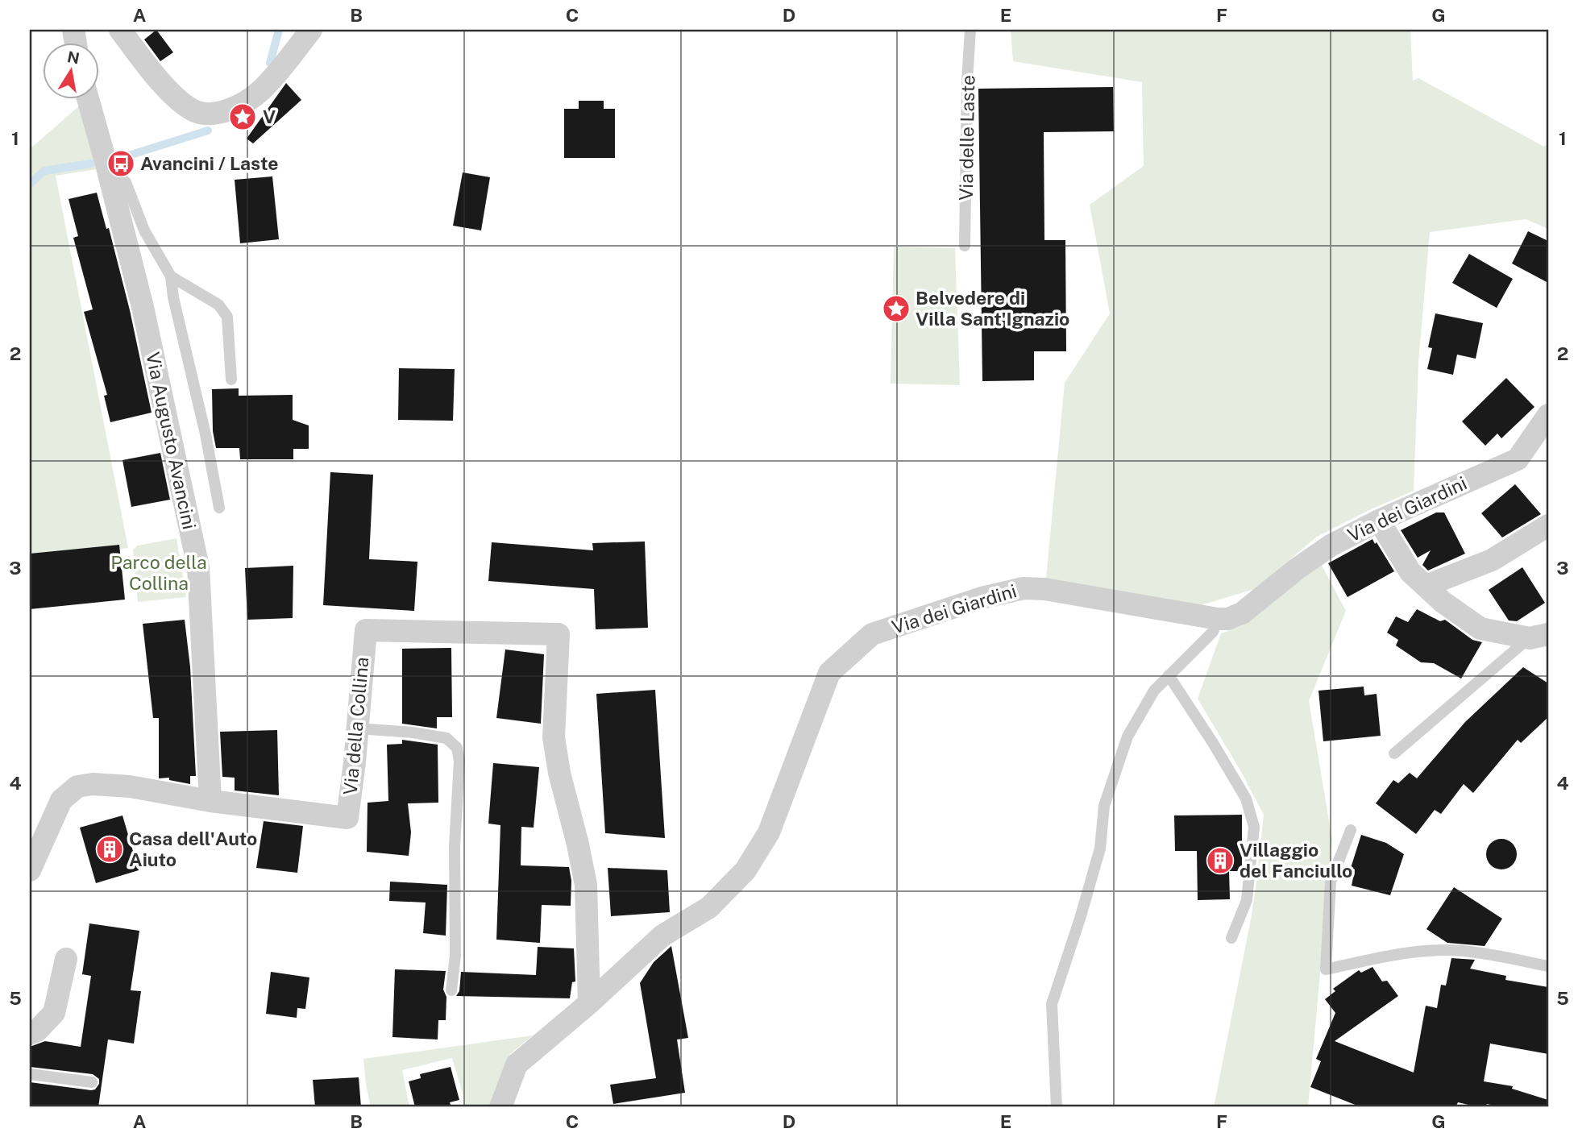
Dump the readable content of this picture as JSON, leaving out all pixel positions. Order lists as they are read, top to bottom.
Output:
{
  "streets": {
    "street": ["Via Augusto Avancini", "Via dei Giardini", "Via della Collina"],
    "lane": ["Via delle Laste"]
  },
  "crossings": [
    ["Via Augusto Avancini", "Via della Collina"],
    ["Via dei Giardini", "Via della Collina"]
  ],
  "parks": ["Parco della Collina"],
  "places": {
    "place": ["V", "Belvedere di Villa Sant'Ignazio"],
    "bus stop": ["Avancini / Laste"],
    "building": ["Casa dell'Auto Aiuto", "Villaggio del Fanciullo"]
  },
  "north": "top",
  "grid": {
    "columns": [
      "A",
      "B",
      "C",
      "D",
      "E",
      "F",
      "G"
    ],
    "rows": [
      "1",
      "2",
      "3",
      "4",
      "5"
    ]
  }
}
